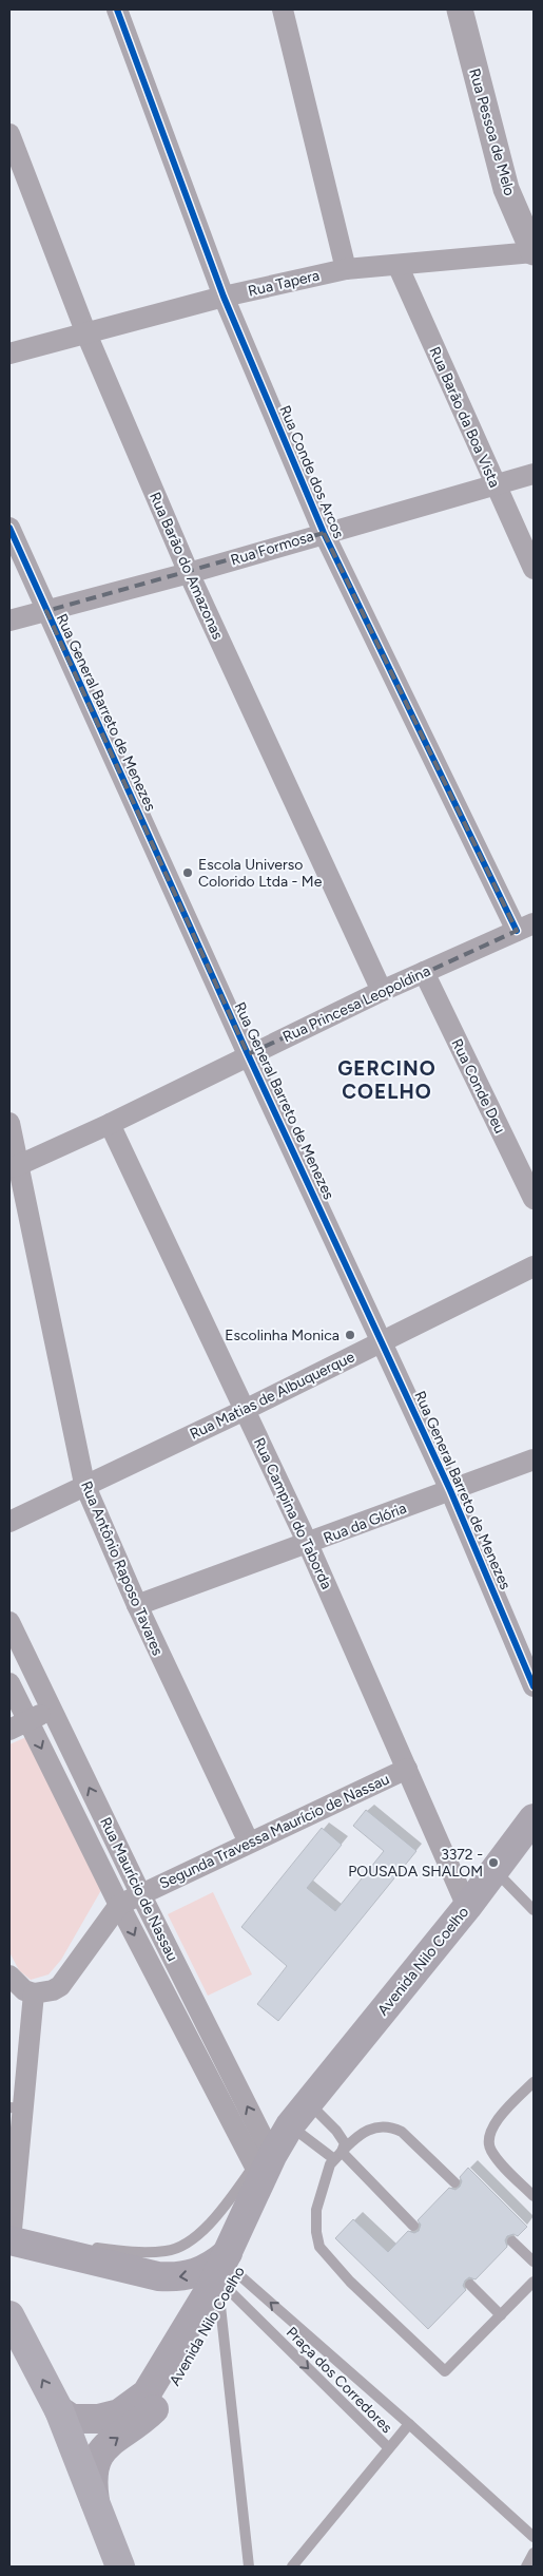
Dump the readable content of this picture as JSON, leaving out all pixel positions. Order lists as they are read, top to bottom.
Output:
{
  "streets": {
    "main road": ["Avenida Nilo Coelho"],
    "street": [
      "Rua Pessoa de Melo",
      "Rua Tapera",
      "Rua Barão da Boa Vista",
      "Rua Conde dos Arcos",
      "Rua Formosa",
      "Rua Barão do Amazonas",
      "Rua General Barreto de Menezes",
      "Rua Princesa Leopoldina",
      "Rua Conde Deu",
      "Rua Matias de Albuquerque",
      "Rua Campina do Taborda",
      "Rua da Glória",
      "Rua Antônio Raposo Tavares",
      "Segunda Travessa Maurício de Nassau",
      "Rua Maurício de Nassau"
    ],
    "lane": ["Praça dos Corredores"]
  },
  "crossings": [
    ["Rua Pessoa de Melo", "Rua Tapera"],
    ["Rua Tapera", "Rua Barão da Boa Vista"],
    ["Rua Tapera", "Rua Conde dos Arcos"],
    ["Rua Tapera", "Rua Barão do Amazonas"],
    ["Rua Barão da Boa Vista", "Rua Formosa"],
    ["Rua Conde dos Arcos", "Rua Formosa"],
    ["Rua Conde dos Arcos", "Rua Princesa Leopoldina"],
    ["Rua Formosa", "Rua Barão do Amazonas"],
    ["Rua Formosa", "Rua General Barreto de Menezes"],
    ["Rua Barão do Amazonas", "Rua Princesa Leopoldina"],
    ["Rua General Barreto de Menezes", "Rua Princesa Leopoldina"],
    ["Rua General Barreto de Menezes", "Rua Matias de Albuquerque"],
    ["Rua General Barreto de Menezes", "Rua da Glória"],
    ["Rua Princesa Leopoldina", "Rua Conde Deu"],
    ["Rua Princesa Leopoldina", "Rua Campina do Taborda"],
    ["Rua Princesa Leopoldina", "Rua Antônio Raposo Tavares"],
    ["Rua Matias de Albuquerque", "Rua Campina do Taborda"],
    ["Rua Matias de Albuquerque", "Rua Antônio Raposo Tavares"],
    ["Rua Campina do Taborda", "Rua da Glória"],
    ["Rua Campina do Taborda", "Segunda Travessa Maurício de Nassau"],
    ["Rua Campina do Taborda", "Avenida Nilo Coelho"],
    ["Rua da Glória", "Rua Antônio Raposo Tavares"],
    ["Rua Antônio Raposo Tavares", "Segunda Travessa Maurício de Nassau"],
    ["Segunda Travessa Maurício de Nassau", "Rua Maurício de Nassau"],
    ["Rua Maurício de Nassau", "Avenida Nilo Coelho"],
    ["Avenida Nilo Coelho", "Praça dos Corredores"]
  ],
  "districts": ["GERCINO COELHO"],
  "places": ["Escola Universo Colorido Ltda - Me", "Escolinha Monica", "3372 - POUSADA SHALOM"]
}
